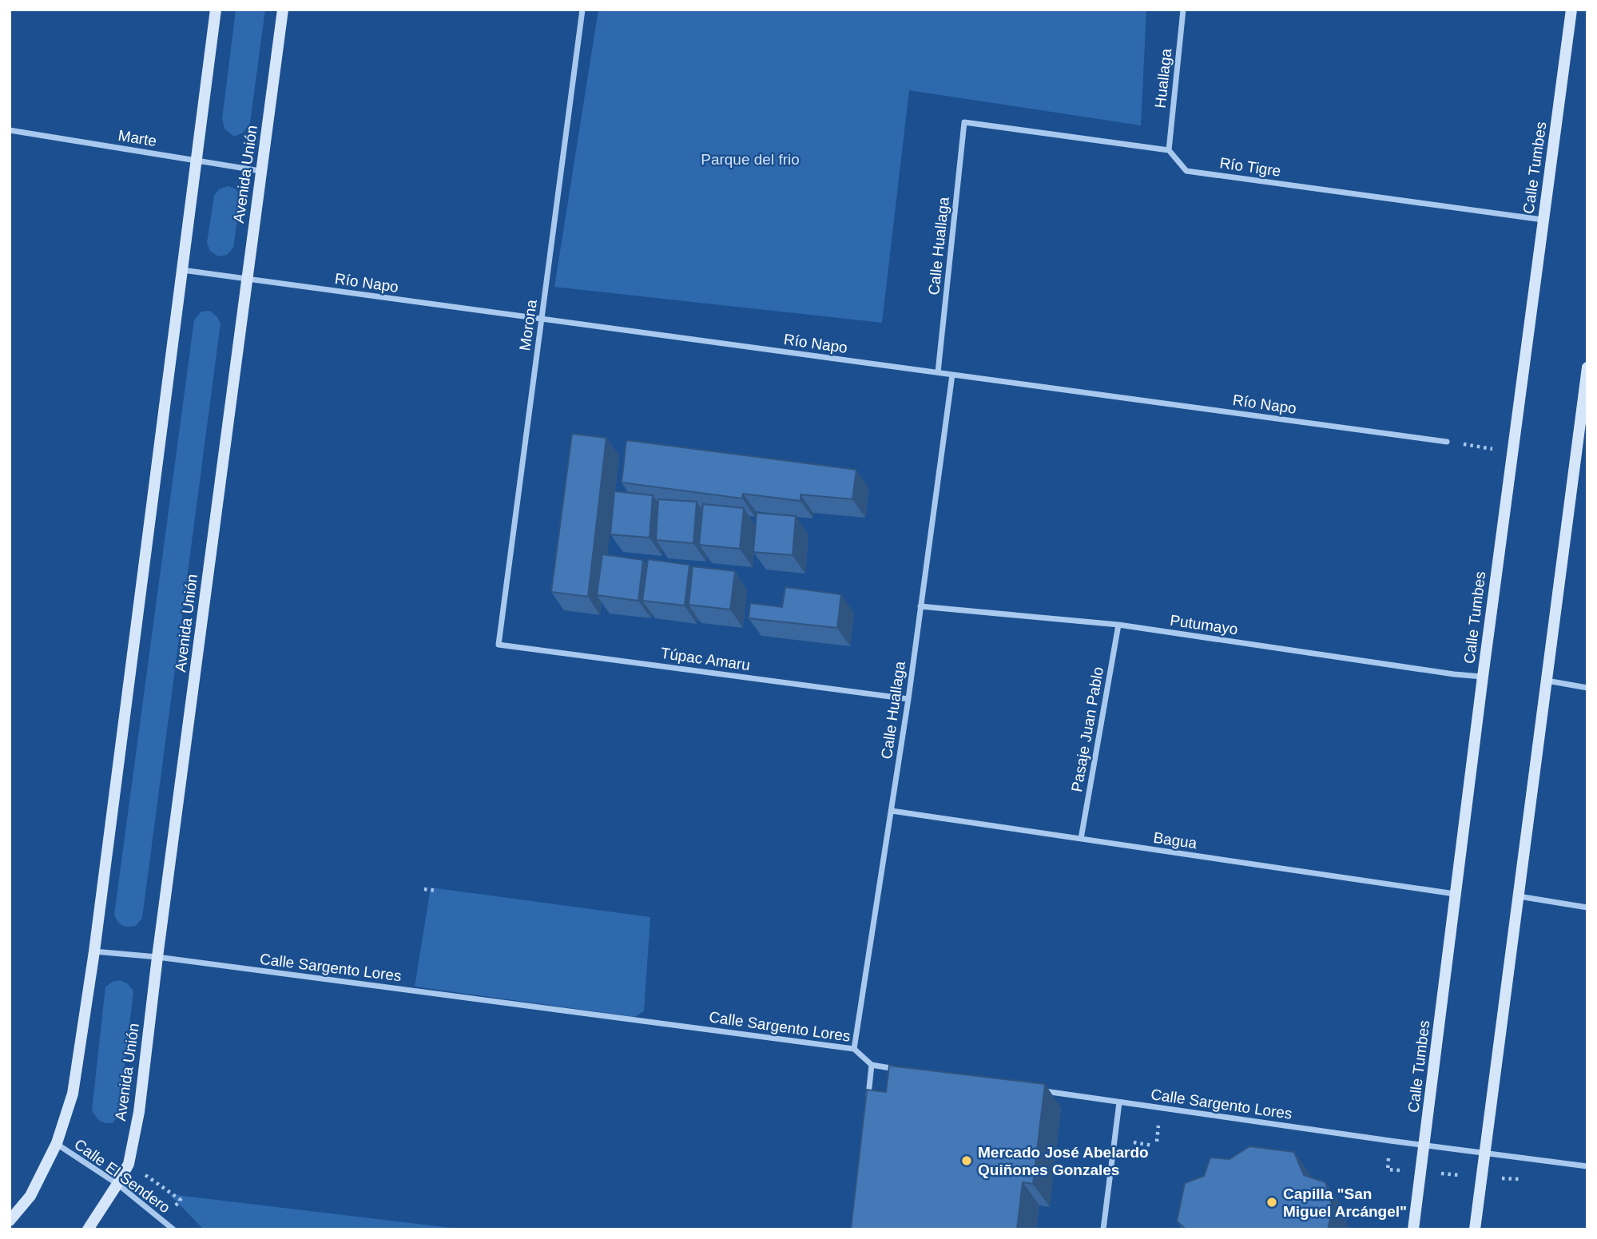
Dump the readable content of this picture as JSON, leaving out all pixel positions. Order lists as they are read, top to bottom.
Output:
{
  "streets": {
    "street": [
      "Huallaga",
      "Marte",
      "Río Tigre",
      "Calle Tumbes",
      "Avenida Unión",
      "Calle Huallaga",
      "Río Napo",
      "Morona",
      "Putumayo",
      "Túpac Amaru",
      "Pasaje Juan Pablo",
      "Bagua",
      "Calle Sargento Lores",
      "Calle El Sendero"
    ]
  },
  "crossings": [
    ["Huallaga", "Río Tigre"],
    ["Huallaga", "Calle Huallaga"],
    ["Marte", "Avenida Unión"],
    ["Río Tigre", "Calle Tumbes"],
    ["Río Tigre", "Calle Huallaga"],
    ["Calle Tumbes", "Putumayo"],
    ["Calle Tumbes", "Bagua"],
    ["Calle Tumbes", "Calle Sargento Lores"],
    ["Avenida Unión", "Río Napo"],
    ["Avenida Unión", "Calle Sargento Lores"],
    ["Avenida Unión", "Calle El Sendero"],
    ["Calle Huallaga", "Río Napo"],
    ["Calle Huallaga", "Putumayo"],
    ["Calle Huallaga", "Túpac Amaru"],
    ["Calle Huallaga", "Bagua"],
    ["Calle Huallaga", "Calle Sargento Lores"],
    ["Río Napo", "Morona"],
    ["Morona", "Túpac Amaru"],
    ["Putumayo", "Pasaje Juan Pablo"],
    ["Pasaje Juan Pablo", "Bagua"]
  ],
  "parks": ["Parque del frio"],
  "places": ["Mercado José Abelardo Quiñones Gonzales", "Capilla \"San Miguel Arcángel\""]
}
